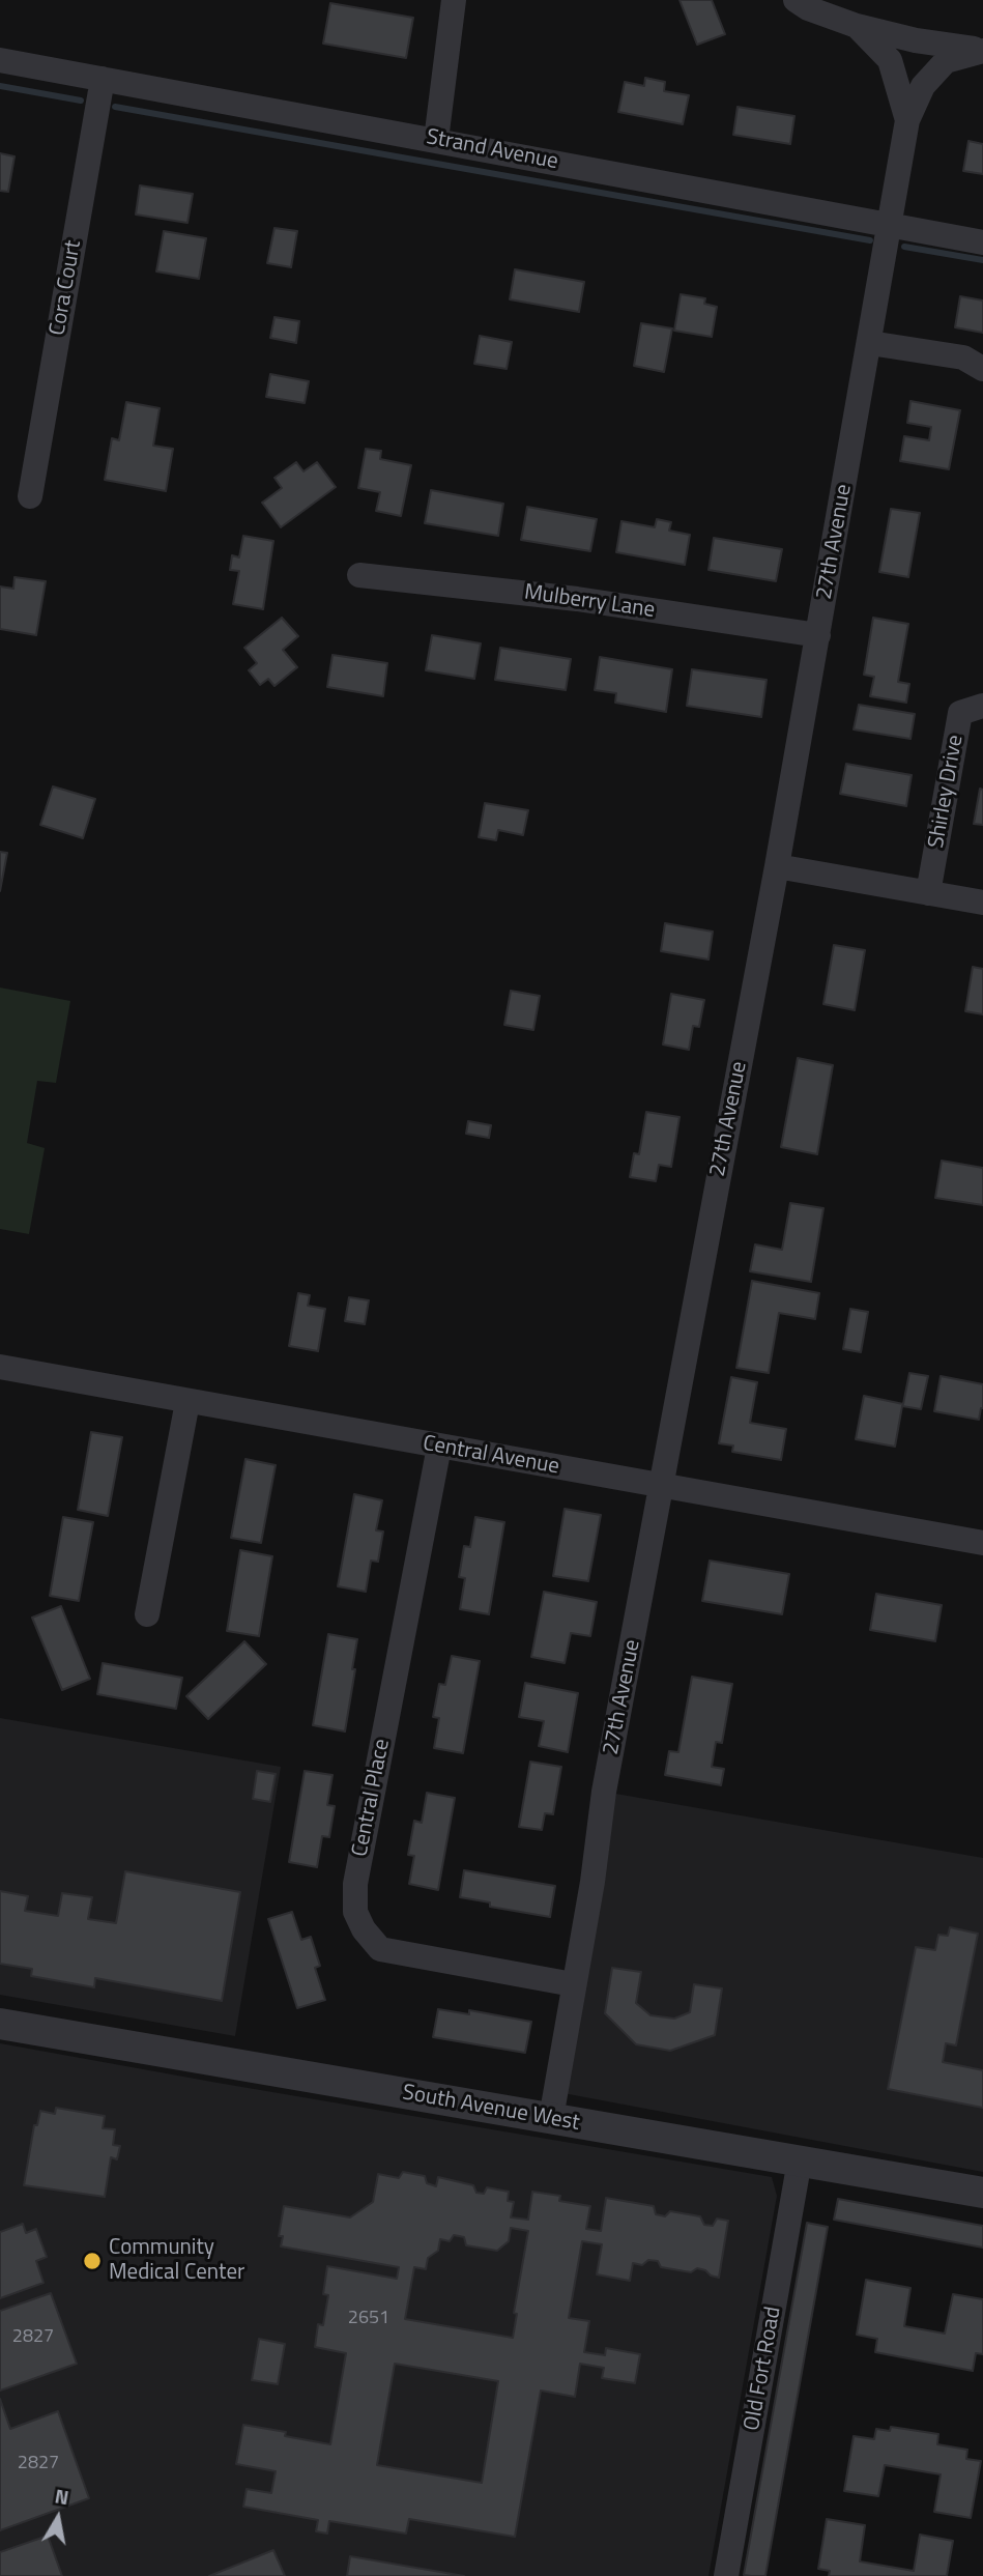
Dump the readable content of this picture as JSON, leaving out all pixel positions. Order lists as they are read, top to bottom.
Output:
{
  "streets": {
    "street": [
      "Strand Avenue",
      "Cora Court",
      "27th Avenue",
      "Mulberry Lane",
      "Shirley Drive",
      "Central Avenue",
      "Central Place",
      "South Avenue West",
      "Old Fort Road"
    ]
  },
  "crossings": [
    ["Strand Avenue", "Cora Court"],
    ["Strand Avenue", "27th Avenue"],
    ["27th Avenue", "Mulberry Lane"],
    ["27th Avenue", "Central Avenue"],
    ["27th Avenue", "Central Place"],
    ["27th Avenue", "South Avenue West"],
    ["Central Avenue", "Central Place"],
    ["South Avenue West", "Old Fort Road"]
  ],
  "places": ["Community Medical Center"],
  "house_numbers": ["2651", "2827", "2827"],
  "north": "top"
}
